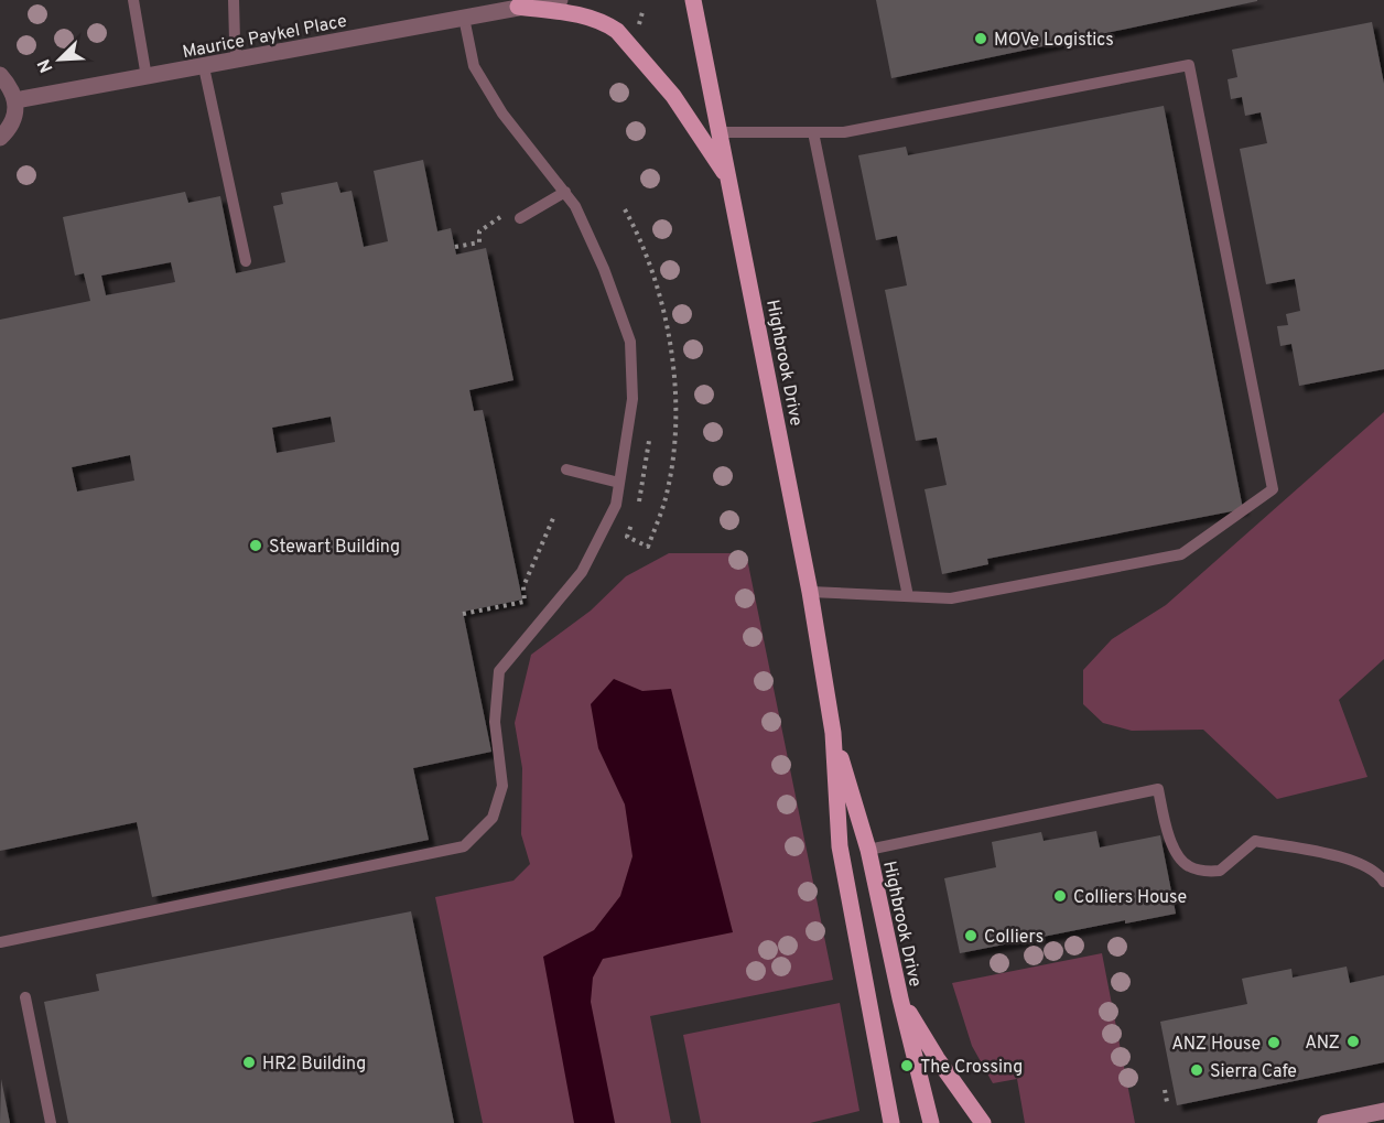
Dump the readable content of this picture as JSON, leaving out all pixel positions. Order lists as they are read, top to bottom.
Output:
{
  "streets": {
    "main road": ["Highbrook Drive"],
    "street": ["Maurice Paykel Place"]
  },
  "places": [
    "MOVe Logistics",
    "Stewart Building",
    "Colliers House",
    "Colliers",
    "ANZ",
    "ANZ House",
    "HR2 Building",
    "The Crossing",
    "Sierra Cafe"
  ],
  "north": "bottom left"
}
